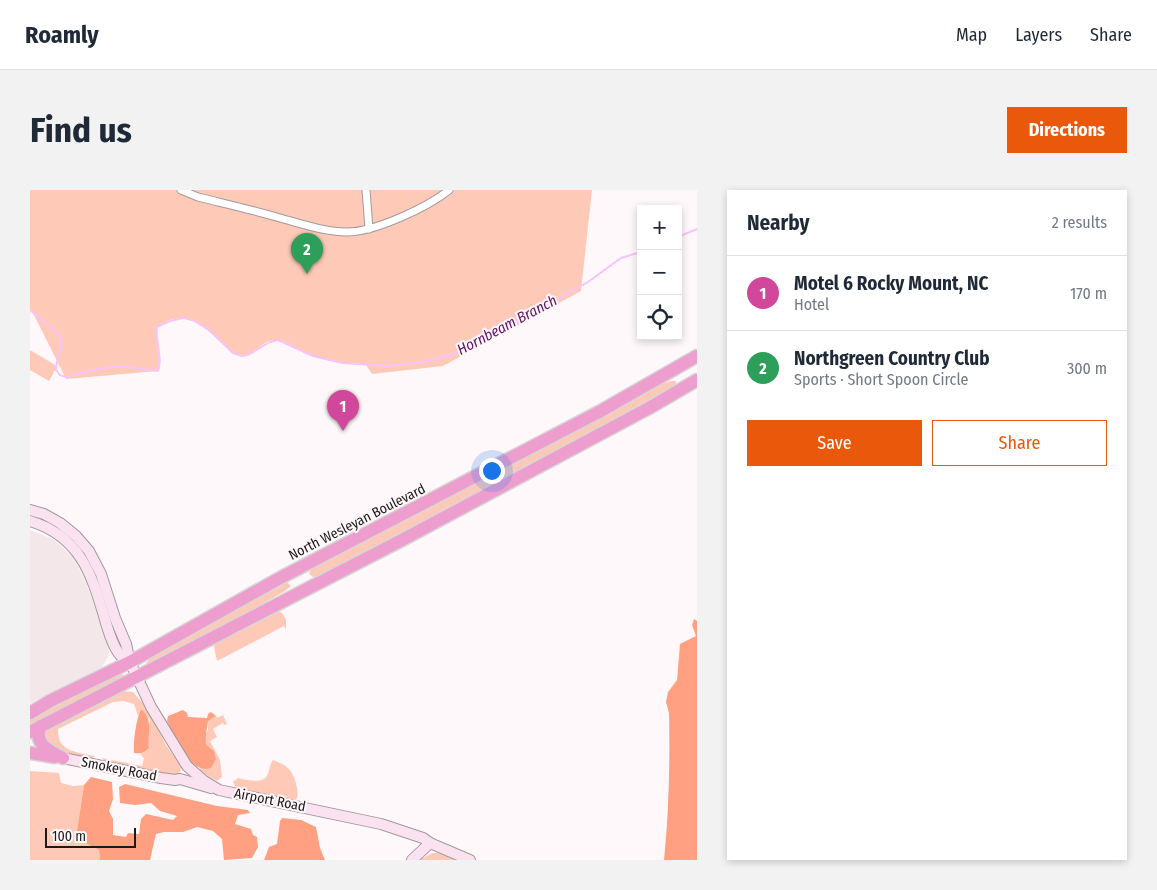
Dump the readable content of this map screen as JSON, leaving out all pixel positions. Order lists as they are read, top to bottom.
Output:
{
  "streets": {
    "highway": ["North Wesleyan Boulevard"],
    "main road": ["Smokey Road", "Airport Road"]
  },
  "crossings": [
    ["North Wesleyan Boulevard", "Airport Road"],
    ["Smokey Road", "Airport Road"]
  ],
  "water": ["Hornbeam Branch"],
  "scale_bar": "100 m",
  "page": {
    "header": "Roamly",
    "nav": ["Map", "Layers", "Share"],
    "buttons": [
      "Directions",
      ["Save", "Share"]
    ],
    "title": "Find us",
    "heading": ["Nearby", "2 results"],
    "map_buttons": ["+", "−"],
    "pins": ["2", "1"],
    "list": [
      {
        "mark": "1",
        "name": "Motel 6 Rocky Mount, NC",
        "note": "Hotel",
        "value": "170 m"
      },
      {
        "mark": "2",
        "name": "Northgreen Country Club",
        "note": "Sports · Short Spoon Circle",
        "value": "300 m"
      }
    ],
    "scale": "100 m"
  }
}
